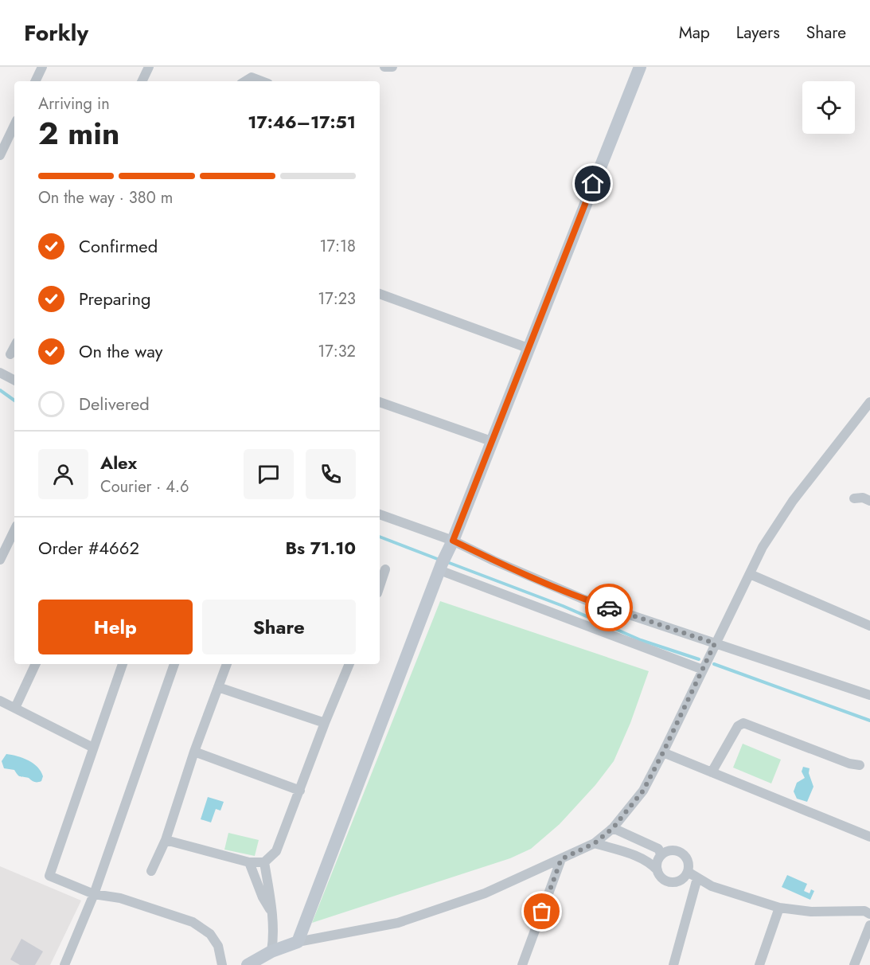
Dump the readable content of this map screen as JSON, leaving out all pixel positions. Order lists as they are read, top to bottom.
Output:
{
  "page": {
    "header": "Forkly",
    "nav": ["Map", "Layers", "Share"],
    "heading": ["2 min", "Arriving in", "17:46–17:51"],
    "panel": [
      "Alex",
      "Courier · 4.6",
      "Order #4662",
      "Bs 71.10"
    ],
    "bar": "On the way · 380 m",
    "list": [
      ["Confirmed", "17:18"],
      ["Preparing", "17:23"],
      ["On the way", "17:32"],
      "Delivered"
    ],
    "buttons": ["Help", "Share"]
  }
}
